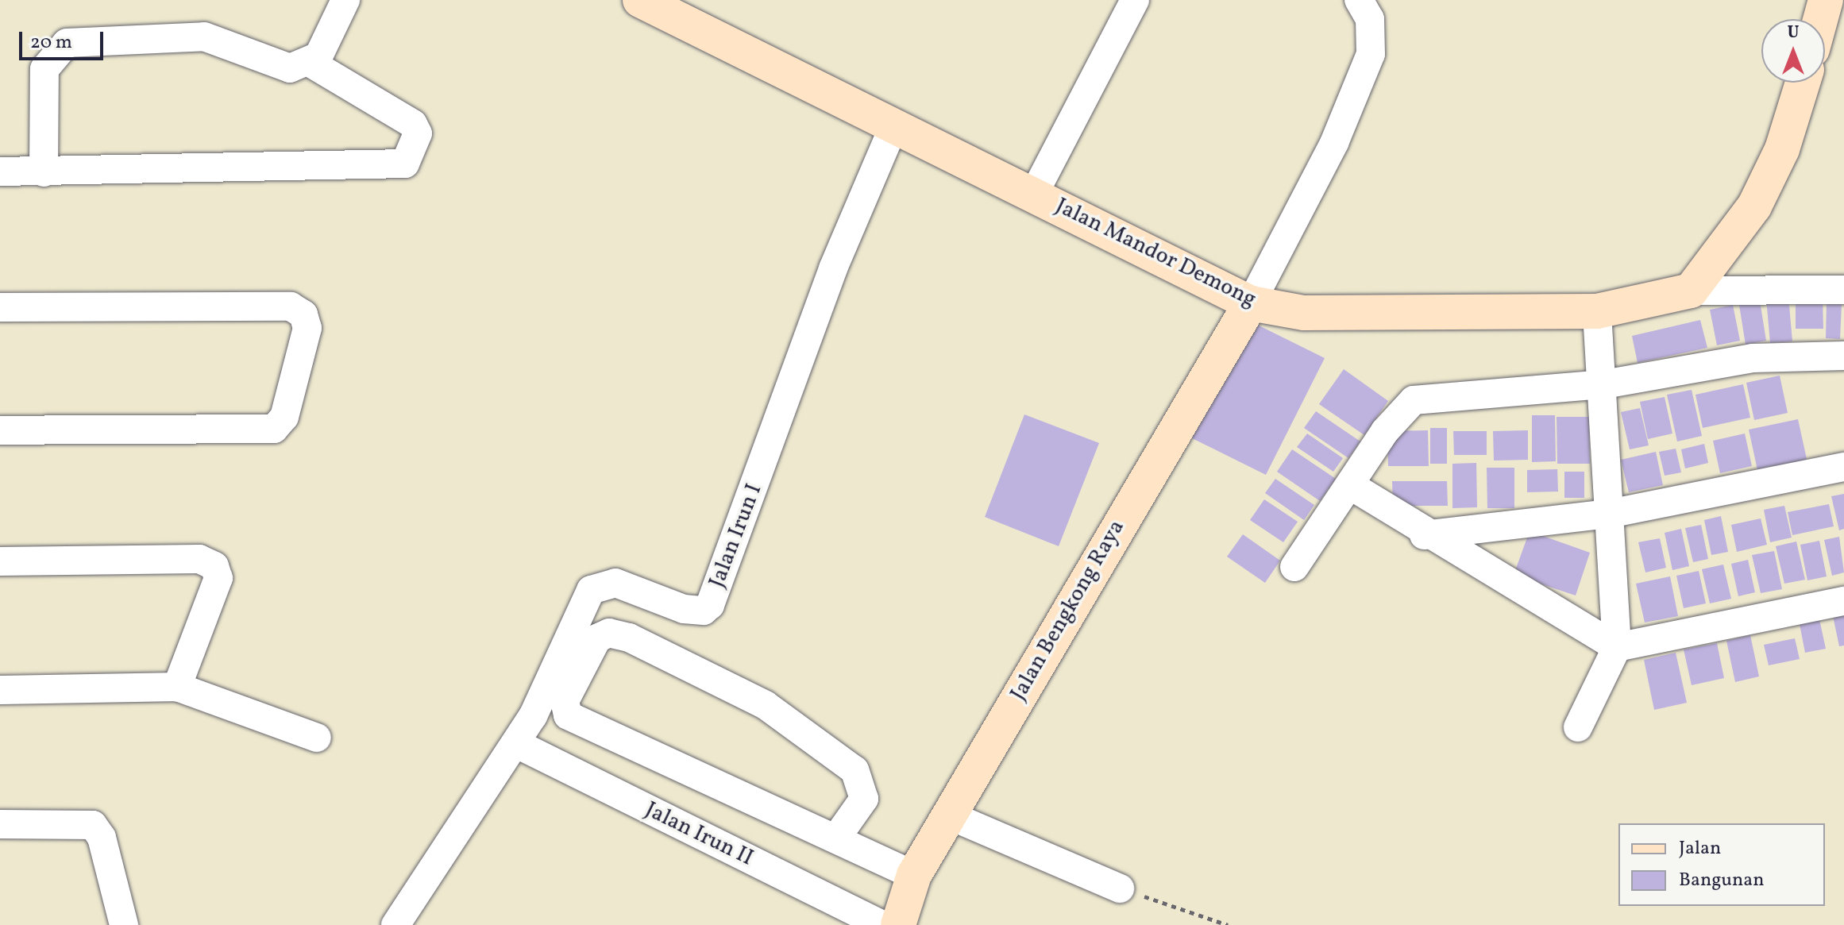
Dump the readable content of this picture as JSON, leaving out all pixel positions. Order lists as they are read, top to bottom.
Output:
{
  "streets": {
    "main road": ["Jalan Mandor Demong", "Jalan Bengkong Raya"],
    "street": ["Jalan Irun I", "Jalan Irun II"]
  },
  "crossings": [
    ["Jalan Mandor Demong", "Jalan Irun I"],
    ["Jalan Mandor Demong", "Jalan Bengkong Raya"],
    ["Jalan Irun I", "Jalan Irun II"]
  ],
  "legend": ["Jalan", "Bangunan"],
  "scale_bar": "20 m",
  "north": "top"
}
